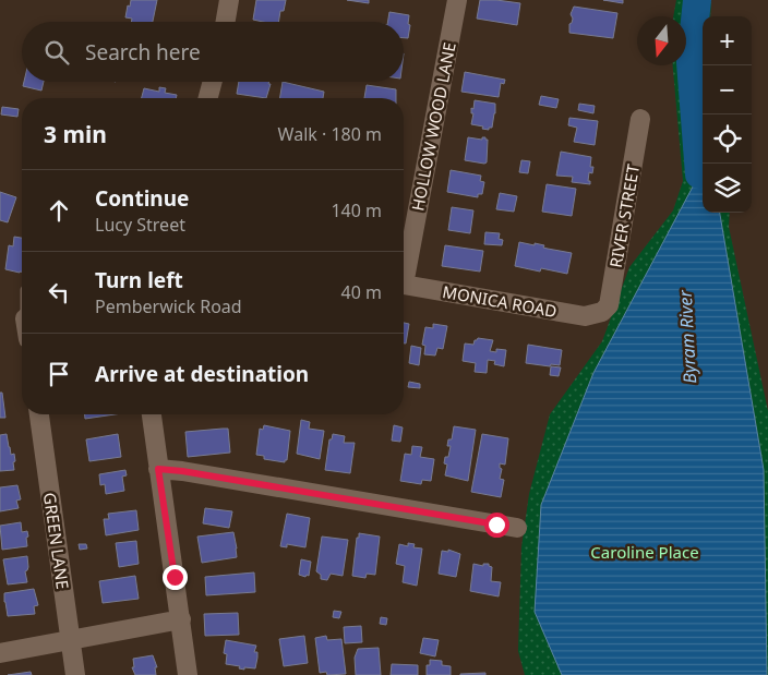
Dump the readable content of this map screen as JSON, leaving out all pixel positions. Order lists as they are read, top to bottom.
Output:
{
  "streets": {
    "street": [
      "HOLLOW WOOD LANE",
      "RIVER STREET",
      "MONICA ROAD",
      "GREEN LANE"
    ]
  },
  "crossings": [
    ["RIVER STREET", "MONICA ROAD"]
  ],
  "water": ["Byram River"],
  "parks": ["Caroline Place"],
  "north": "bottom",
  "page": {
    "map_buttons": ["+", "−"],
    "search": "Search here",
    "heading": ["3 min", "Walk · 180 m"],
    "list": [
      ["Continue", "Lucy Street", "140 m"],
      ["Turn left", "Pemberwick Road", "40 m"],
      "Arrive at destination"
    ]
  }
}
